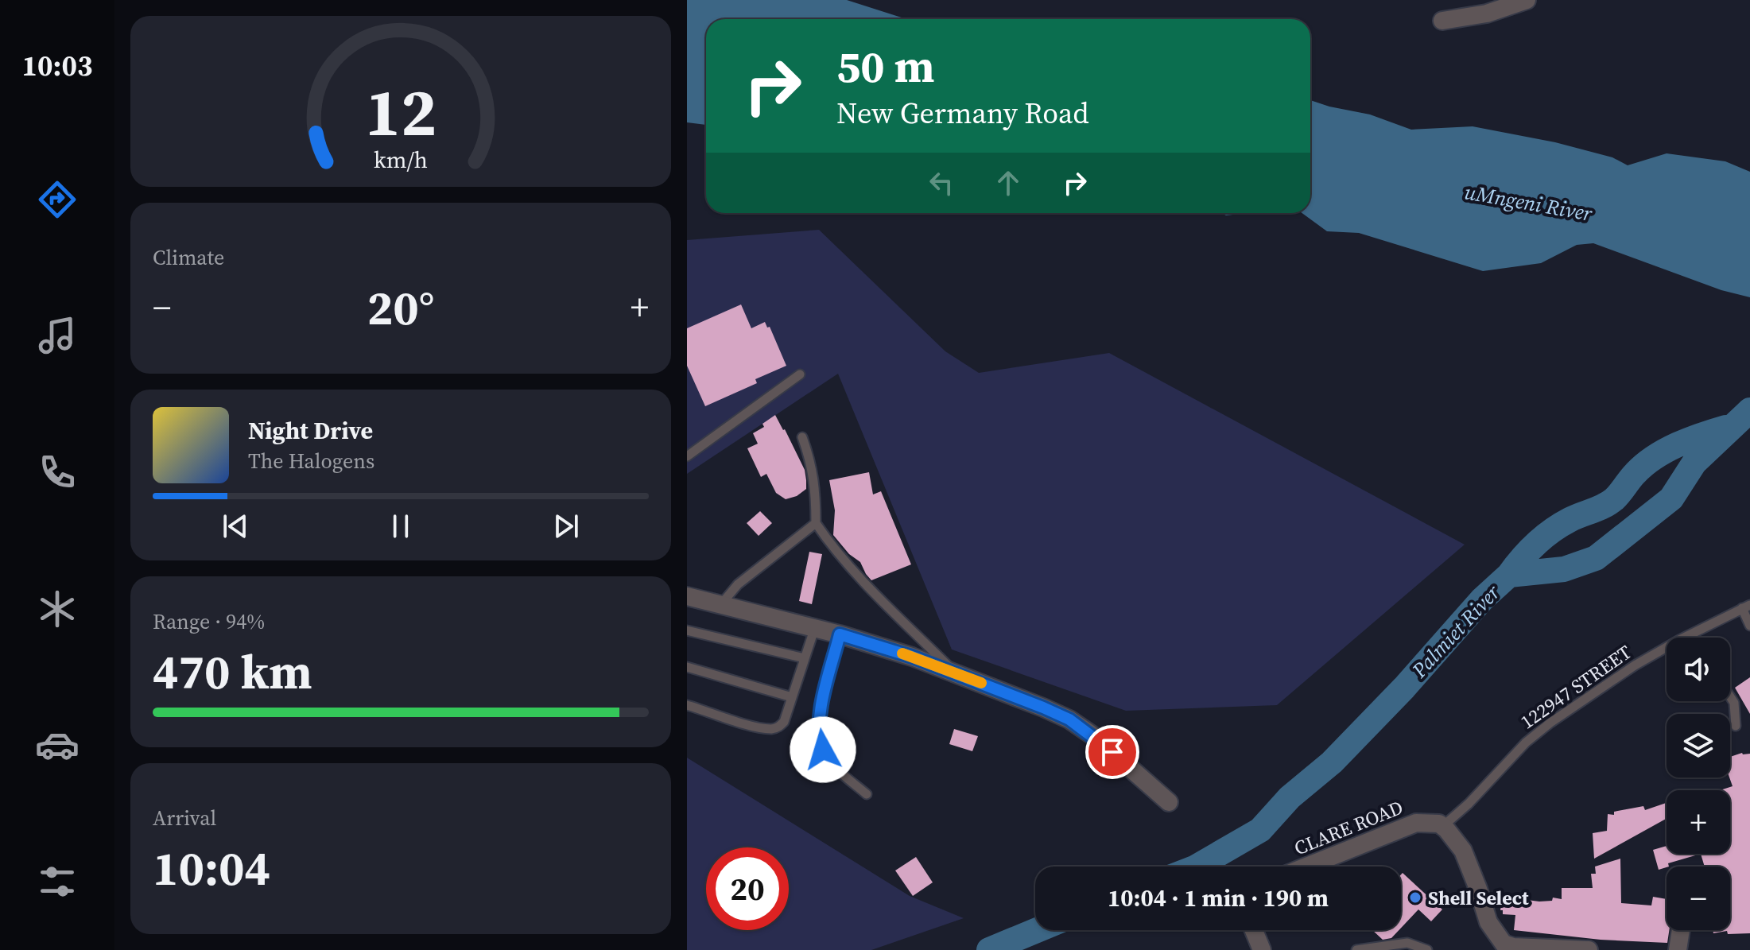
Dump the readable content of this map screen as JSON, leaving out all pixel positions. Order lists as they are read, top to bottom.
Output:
{
  "streets": {
    "street": ["CLARE ROAD"],
    "lane": ["122947 STREET"]
  },
  "crossings": [
    ["122947 STREET", "CLARE ROAD"]
  ],
  "water": ["uMngeni River", "Palmiet River"],
  "places": ["Shell Select"],
  "page": {
    "tabs": "10:03",
    "turn": ["50 m", "New Germany Road"],
    "tile": [
      "Climate",
      ["Range · 94%", "470 km"],
      ["Arrival", "10:04"]
    ],
    "heat": ["−", "20°", "+"],
    "song": ["Night Drive", "The Halogens"],
    "map_buttons": ["+", "−"],
    "limit": "20",
    "trip": "10:04 · 1 min · 190 m",
    "gauge": ["12", "km/h"]
  }
}
